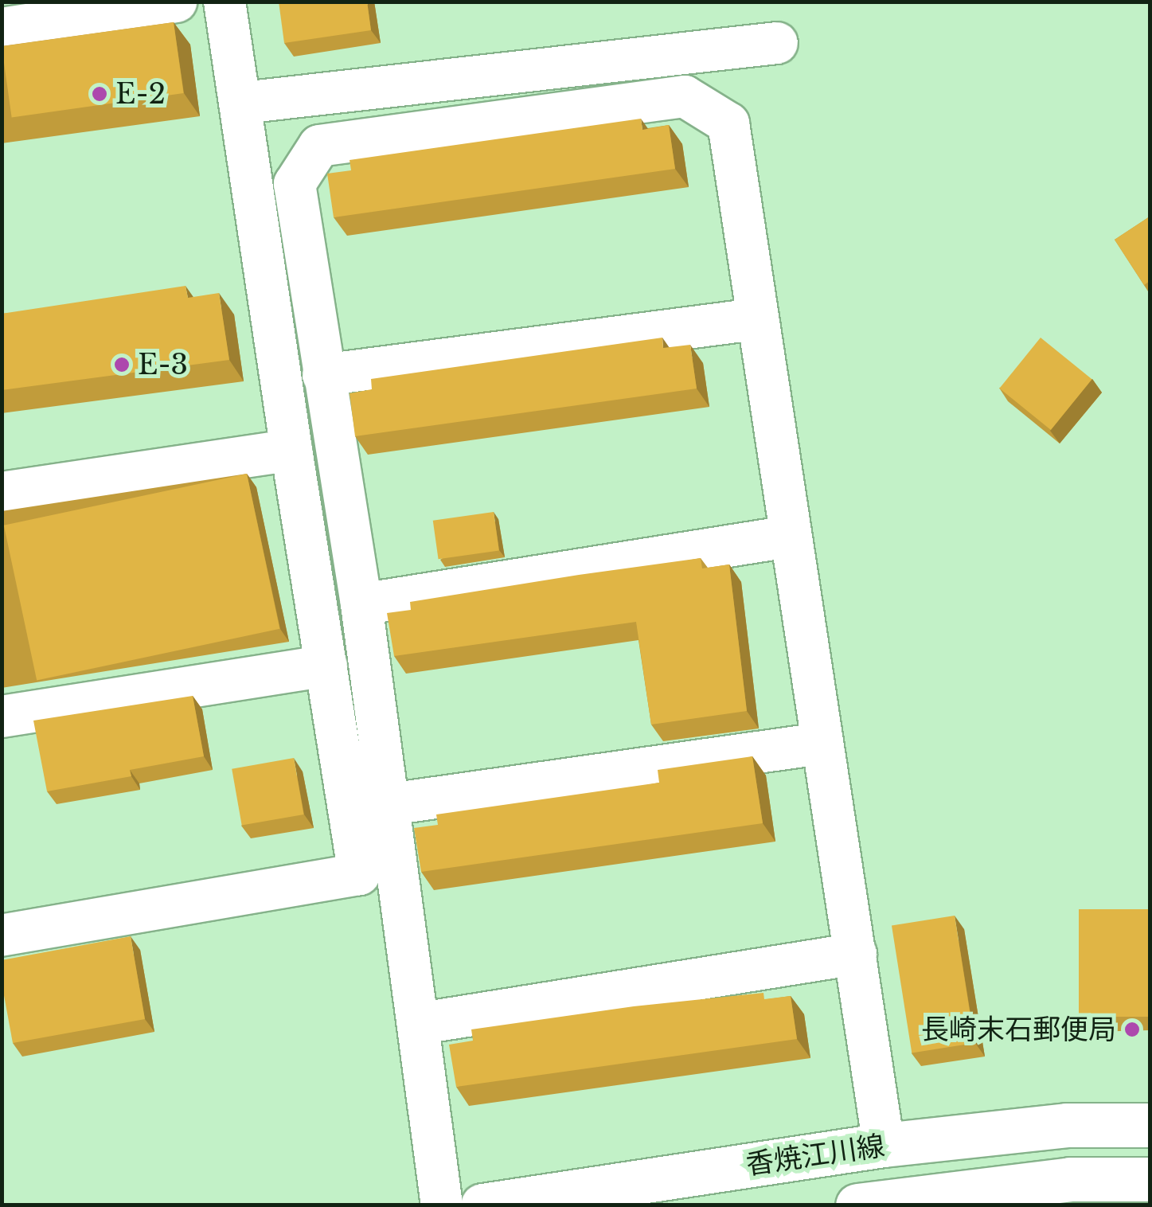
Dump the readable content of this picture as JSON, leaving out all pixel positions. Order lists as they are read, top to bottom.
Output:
{
  "streets": {
    "main road": ["香焼江川線"]
  },
  "places": ["E-2", "E-3", "長崎末石郵便局"]
}
